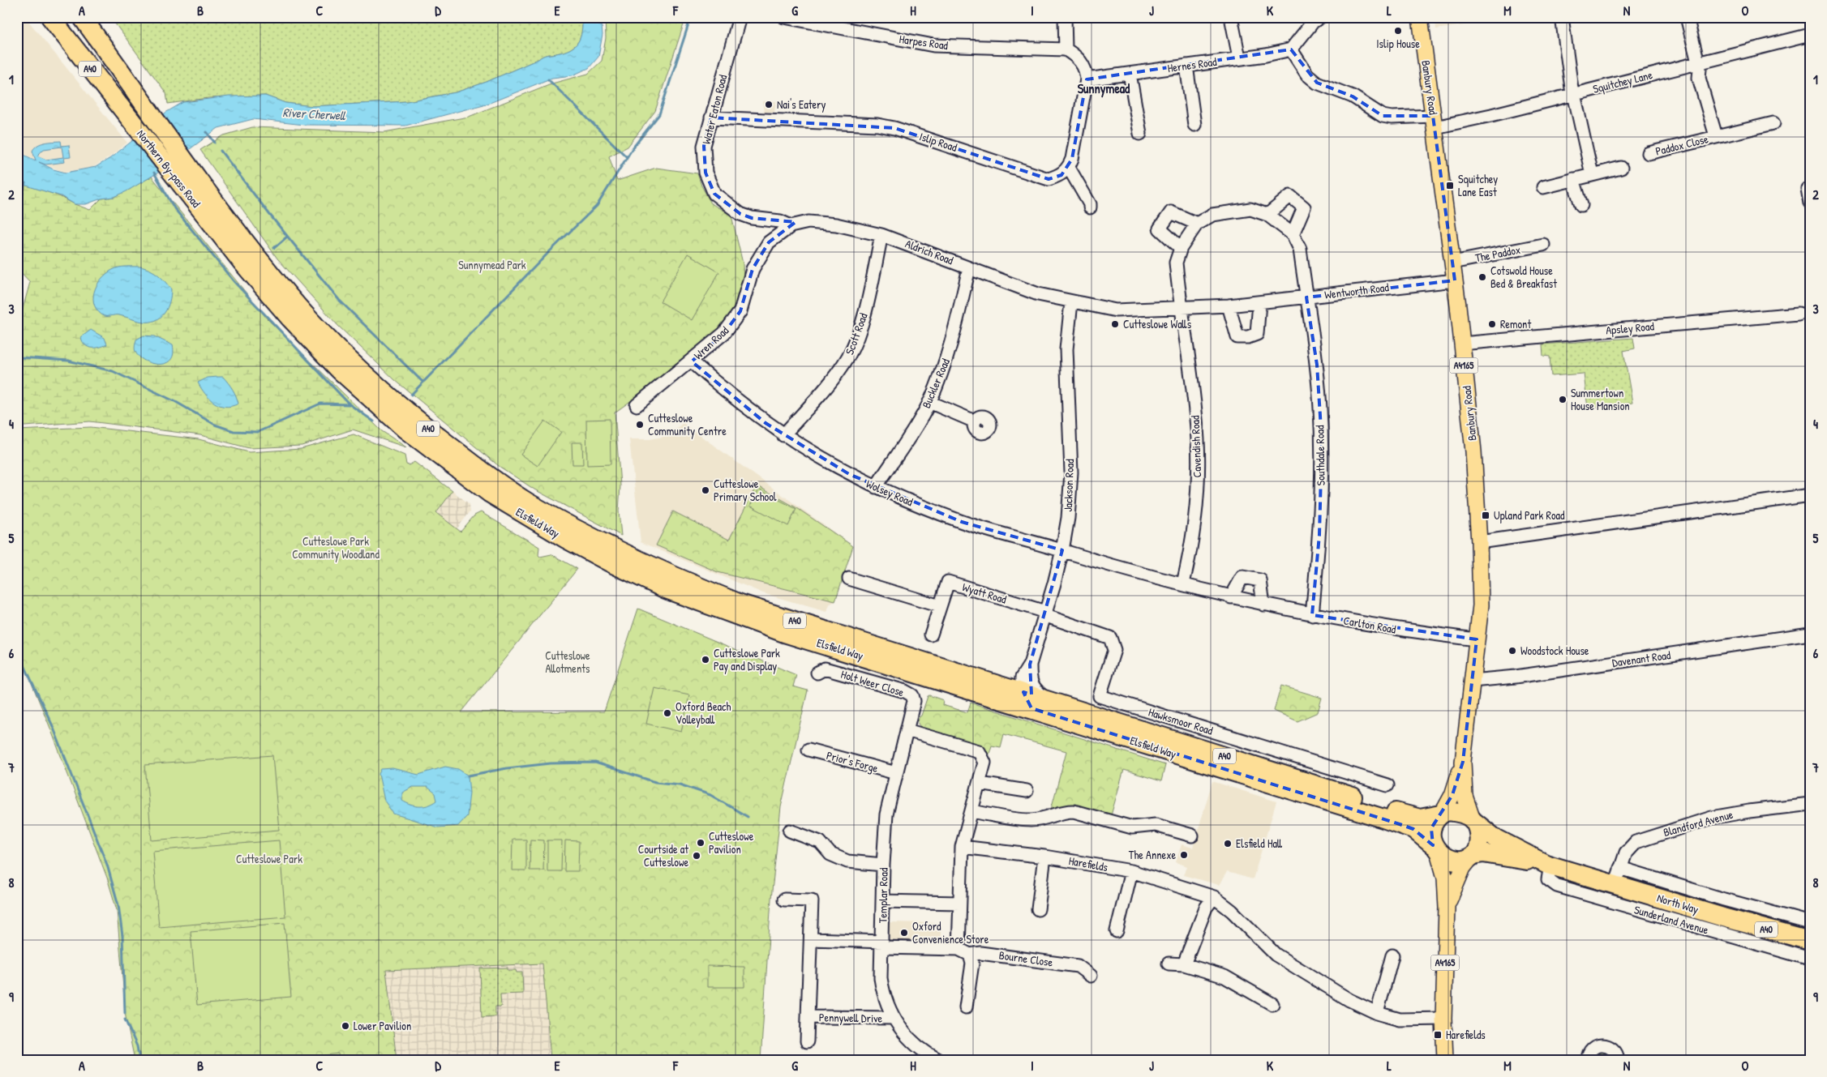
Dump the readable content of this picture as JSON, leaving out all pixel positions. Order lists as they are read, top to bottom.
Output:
{
  "streets": {
    "highway": [
      "A40",
      "Northern By-pass Road",
      "Elsfield Way",
      "North Way"
    ],
    "main road": ["Banbury Road", "A4165"],
    "street": [
      "Harpes Road",
      "Hernes Road",
      "Squitchey Lane",
      "Water Eaton Road",
      "Islip Road",
      "Paddox Close",
      "Aldrich Road",
      "The Paddox",
      "Wentworth Road",
      "Apsley Road",
      "Scott Road",
      "Wren Road",
      "Buckler Road",
      "Cavendish Road",
      "Southdale Road",
      "Jackson Road",
      "Wolsey Road",
      "Wyatt Road",
      "Carlton Road",
      "Davenant Road",
      "Holt Weer Close",
      "Hawksmoor Road",
      "Prior's Forge",
      "Blandford Avenue",
      "Harefields",
      "Templar Road",
      "Sunderland Avenue",
      "Bourne Close",
      "Pennywell Drive"
    ]
  },
  "crossings": [
    ["Hernes Road", "Squitchey Lane"],
    ["Squitchey Lane", "Banbury Road"],
    ["Squitchey Lane", "Paddox Close"],
    ["Banbury Road", "The Paddox"],
    ["Banbury Road", "Wentworth Road"],
    ["Banbury Road", "Apsley Road"],
    ["Banbury Road", "A4165"],
    ["Banbury Road", "Elsfield Way"],
    ["Banbury Road", "Carlton Road"],
    ["Banbury Road", "Davenant Road"],
    ["Banbury Road", "North Way"],
    ["Water Eaton Road", "Islip Road"],
    ["Water Eaton Road", "Aldrich Road"],
    ["Northern By-pass Road", "Elsfield Way"],
    ["Aldrich Road", "Wentworth Road"],
    ["Aldrich Road", "Scott Road"],
    ["Aldrich Road", "Wren Road"],
    ["Aldrich Road", "Buckler Road"],
    ["Aldrich Road", "Jackson Road"],
    ["Wentworth Road", "Cavendish Road"],
    ["Wentworth Road", "Southdale Road"],
    ["Scott Road", "Wolsey Road"],
    ["Wren Road", "Wolsey Road"],
    ["A4165", "Elsfield Way"],
    ["A4165", "Harefields"],
    ["A4165", "North Way"],
    ["Buckler Road", "Wolsey Road"],
    ["Cavendish Road", "Carlton Road"],
    ["Southdale Road", "Carlton Road"],
    ["Jackson Road", "Wolsey Road"],
    ["Jackson Road", "Elsfield Way"],
    ["Jackson Road", "Wyatt Road"],
    ["Jackson Road", "Hawksmoor Road"],
    ["Wolsey Road", "Carlton Road"],
    ["Elsfield Way", "North Way"],
    ["Wyatt Road", "Hawksmoor Road"],
    ["Holt Weer Close", "Templar Road"],
    ["Prior's Forge", "Templar Road"],
    ["Blandford Avenue", "North Way"],
    ["Templar Road", "Bourne Close"],
    ["Templar Road", "Pennywell Drive"],
    ["North Way", "Sunderland Avenue"]
  ],
  "districts": ["Sunnymead"],
  "water": ["River Cherwell"],
  "parks": [
    "Sunnymead Park",
    "Cutteslowe Park Community Woodland",
    "Cutteslowe Allotments",
    "Cutteslowe Park"
  ],
  "places": {
    "other": [
      "Islip House",
      "Nai's Eatery",
      "Cotswold House Bed & Breakfast",
      "Cutteslowe Walls",
      "Remont",
      "Summertown House Mansion",
      "Cutteslowe Community Centre",
      "Cutteslowe Primary School",
      "Woodstock House",
      "Cutteslowe Park Pay and Display",
      "Oxford Beach Volleyball",
      "Cutteslowe Pavilion",
      "Elsfield Hall",
      "The Annexe",
      "Courtside at Cutteslowe",
      "Oxford Convenience Store",
      "Lower Pavilion"
    ],
    "transit": ["Squitchey Lane East", "Upland Park Road", "Harefields"]
  },
  "grid": {
    "columns": [
      "A",
      "B",
      "C",
      "D",
      "E",
      "F",
      "G",
      "H",
      "I",
      "J",
      "K",
      "L",
      "M",
      "N",
      "O"
    ],
    "rows": [
      "1",
      "2",
      "3",
      "4",
      "5",
      "6",
      "7",
      "8",
      "9"
    ]
  }
}
